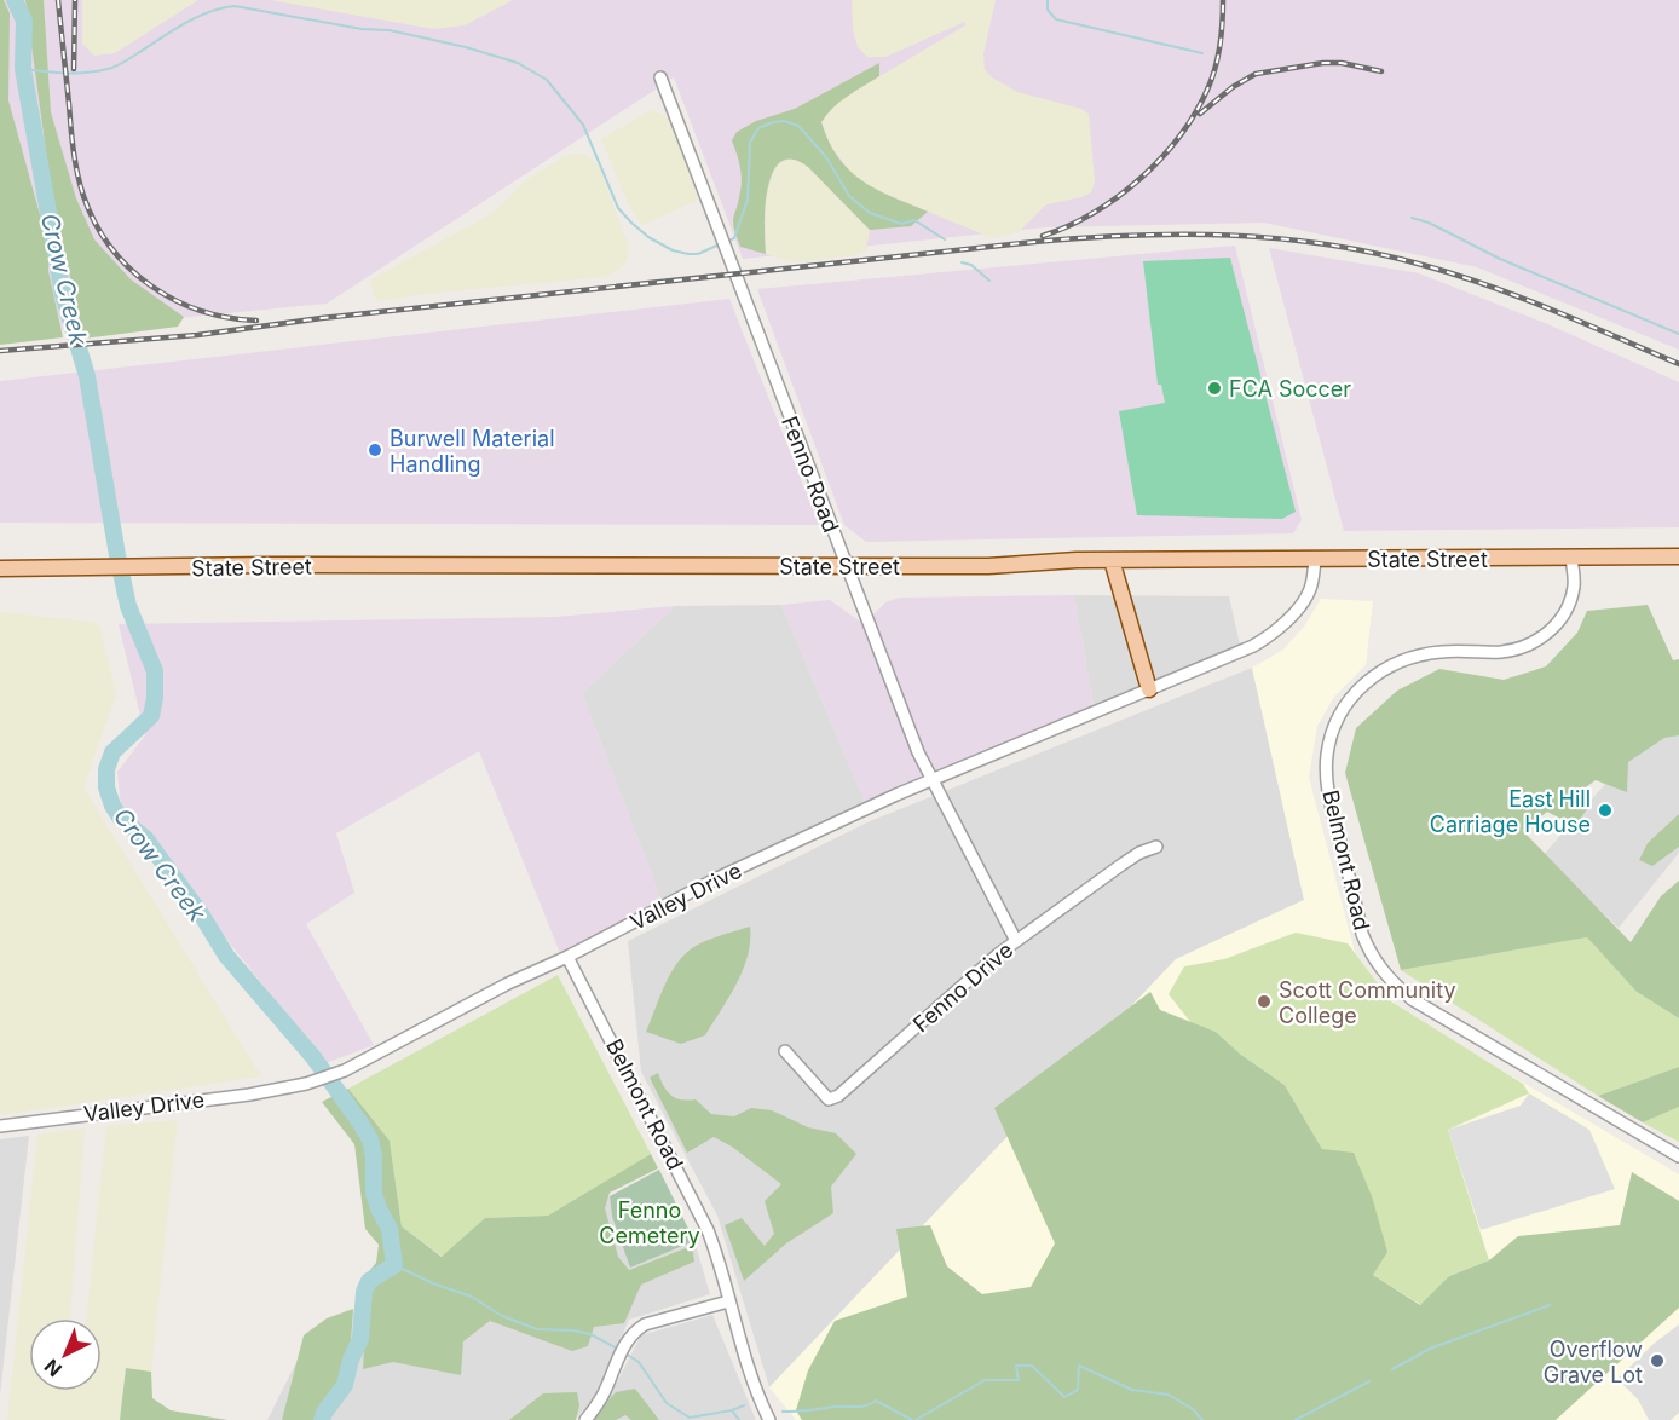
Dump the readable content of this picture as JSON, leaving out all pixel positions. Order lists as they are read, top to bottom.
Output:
{
  "streets": {
    "main road": ["State Street"],
    "street": [
      "Fenno Road",
      "Belmont Road",
      "Valley Drive",
      "Fenno Drive"
    ]
  },
  "crossings": [
    ["Fenno Road", "State Street"],
    ["Fenno Road", "Valley Drive"],
    ["Fenno Road", "Fenno Drive"],
    ["State Street", "Belmont Road"],
    ["State Street", "Valley Drive"],
    ["Belmont Road", "Valley Drive"]
  ],
  "water": ["Crow Creek"],
  "parks": ["Fenno Cemetery"],
  "places": [
    "FCA Soccer",
    "Burwell Material Handling",
    "East Hill Carriage House",
    "Scott Community College",
    "Overflow Grave Lot"
  ],
  "north": "bottom left"
}
